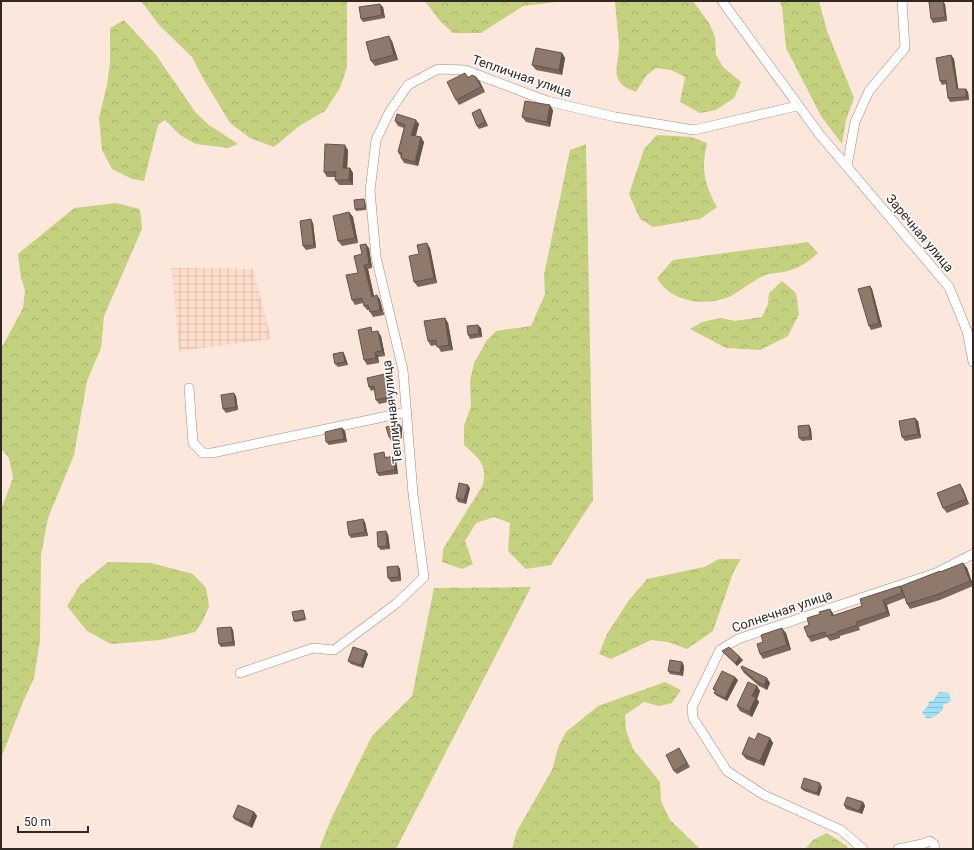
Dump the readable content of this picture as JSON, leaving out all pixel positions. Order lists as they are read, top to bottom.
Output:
{
  "streets": {
    "street": ["Тепличная улица", "Заречная улица", "Солнечная улица"]
  },
  "crossings": [
    ["Тепличная улица", "Заречная улица"]
  ],
  "scale_bar": "50 m"
}
